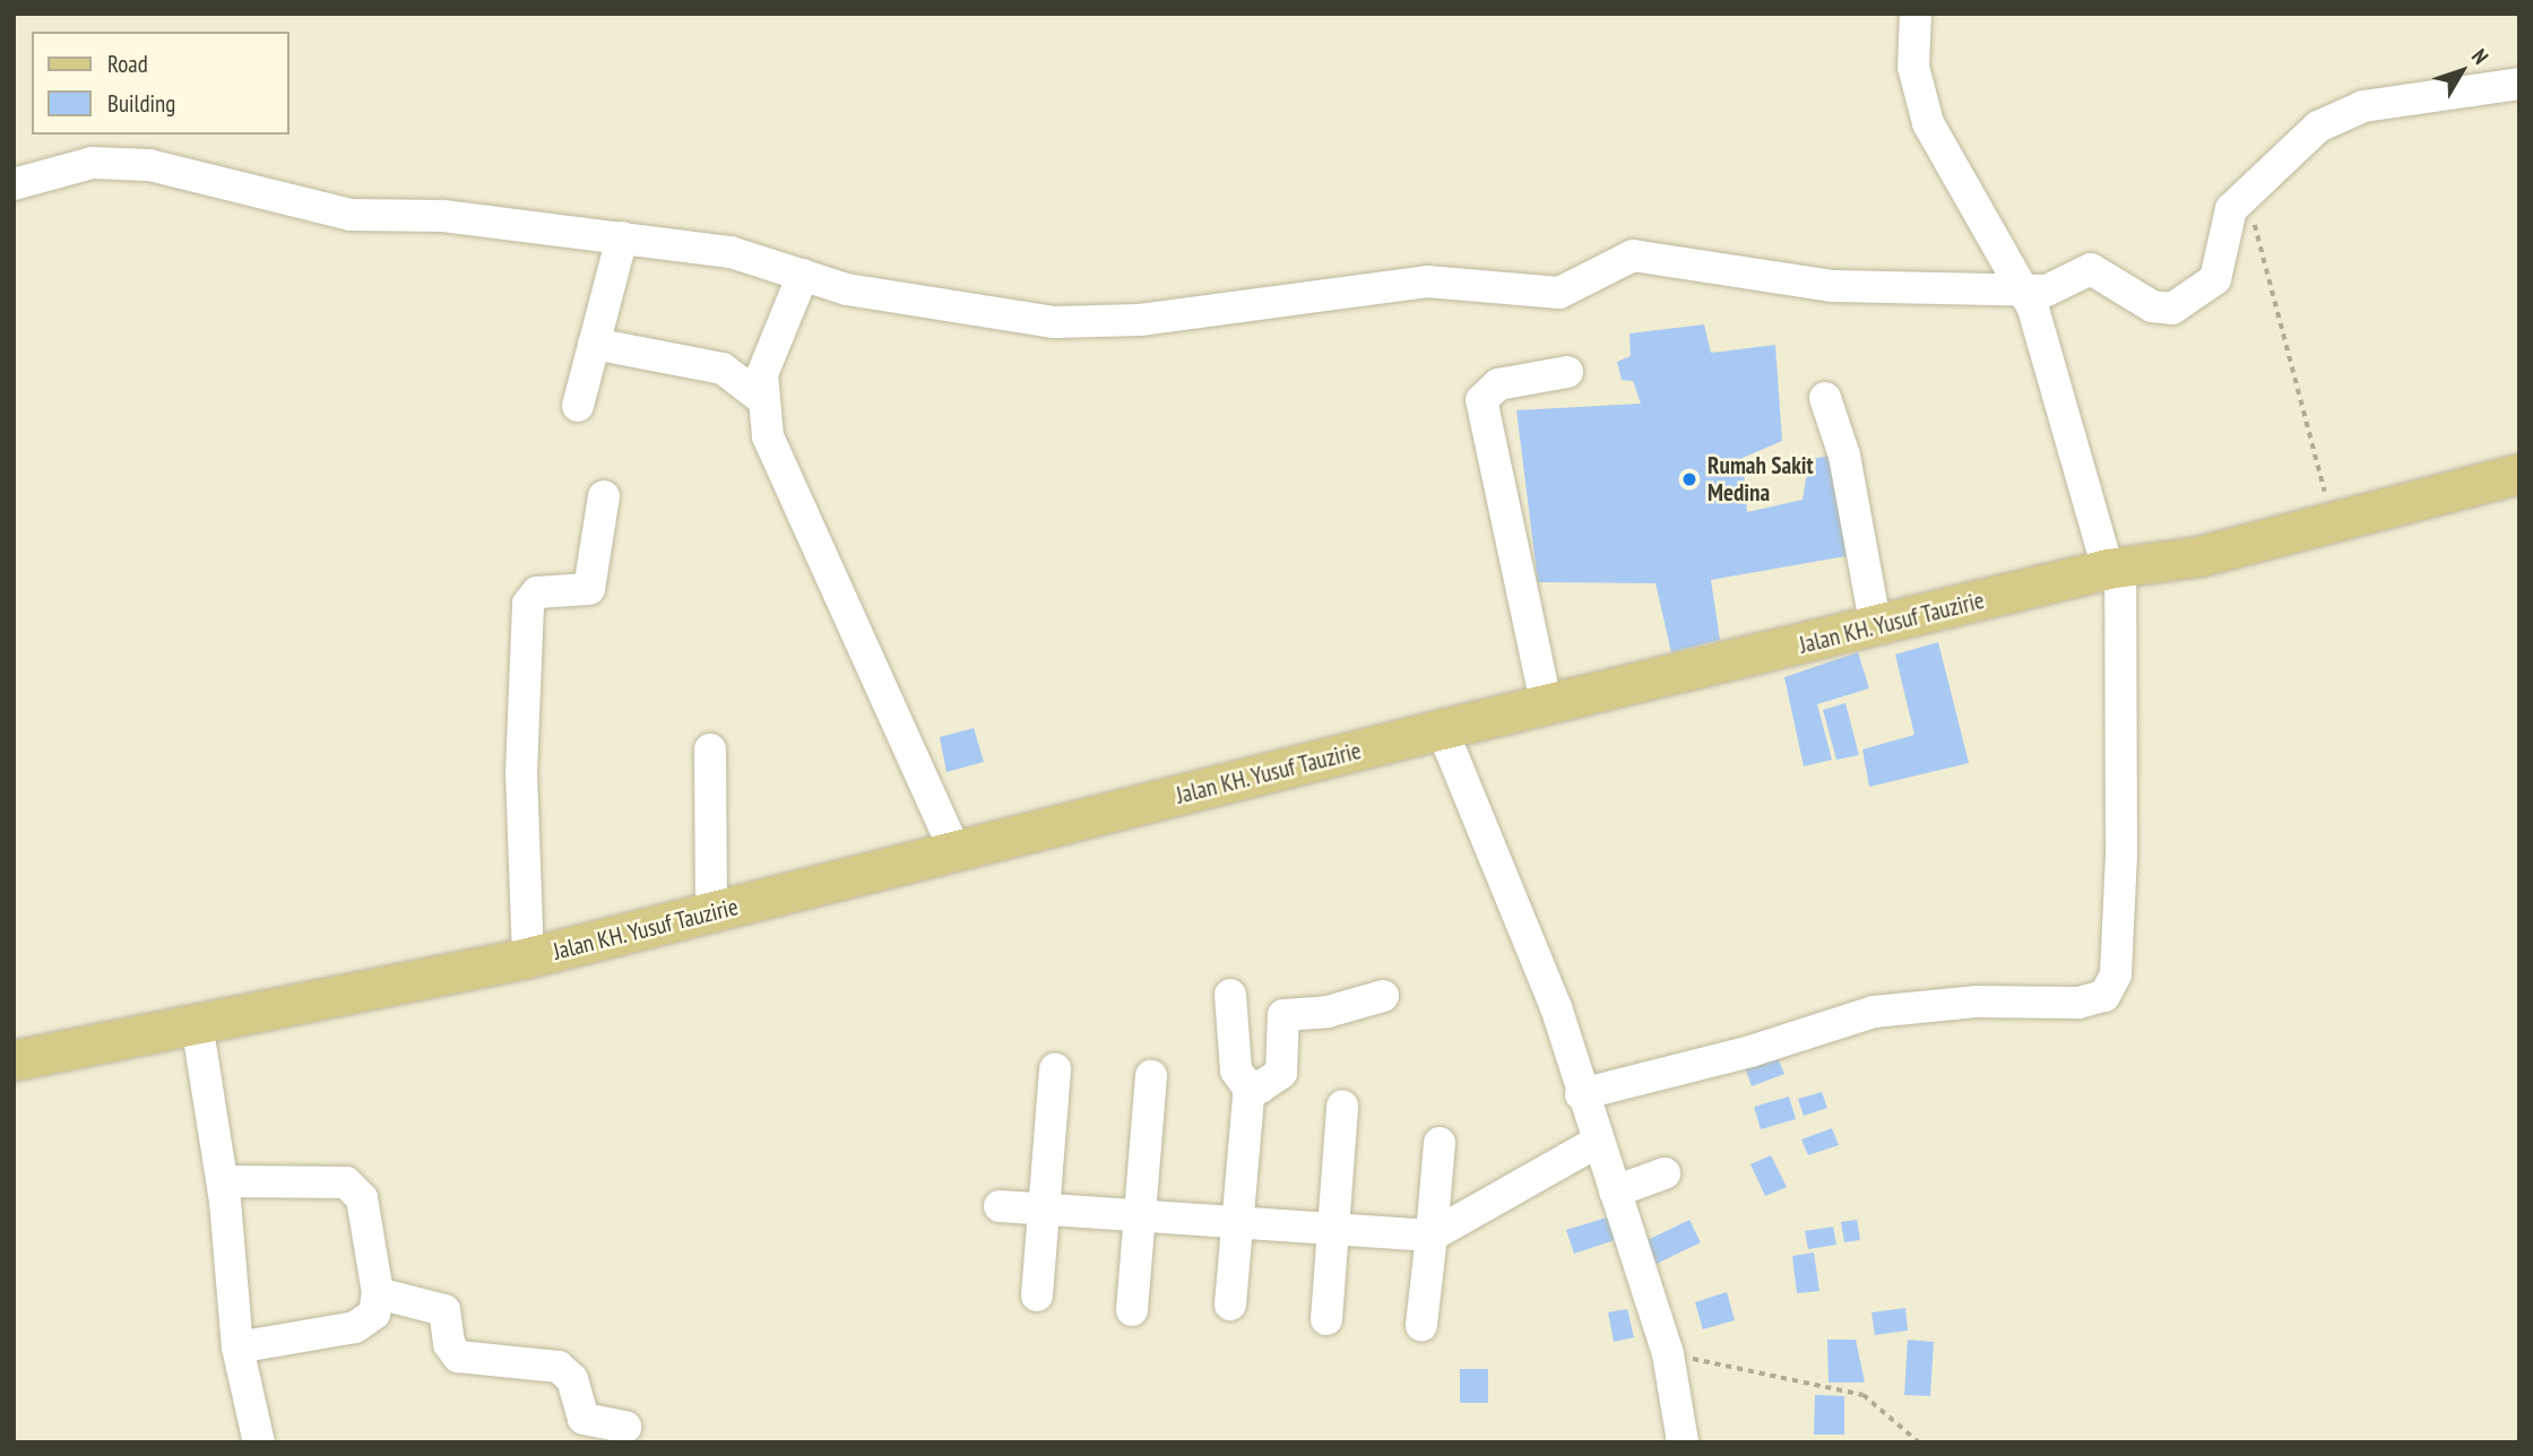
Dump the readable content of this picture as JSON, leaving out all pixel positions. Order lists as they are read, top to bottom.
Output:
{
  "streets": {
    "main road": ["Jalan KH. Yusuf Tauzirie"]
  },
  "places": ["Rumah Sakit Medina"],
  "legend": ["Road", "Building"],
  "north": "top right"
}
